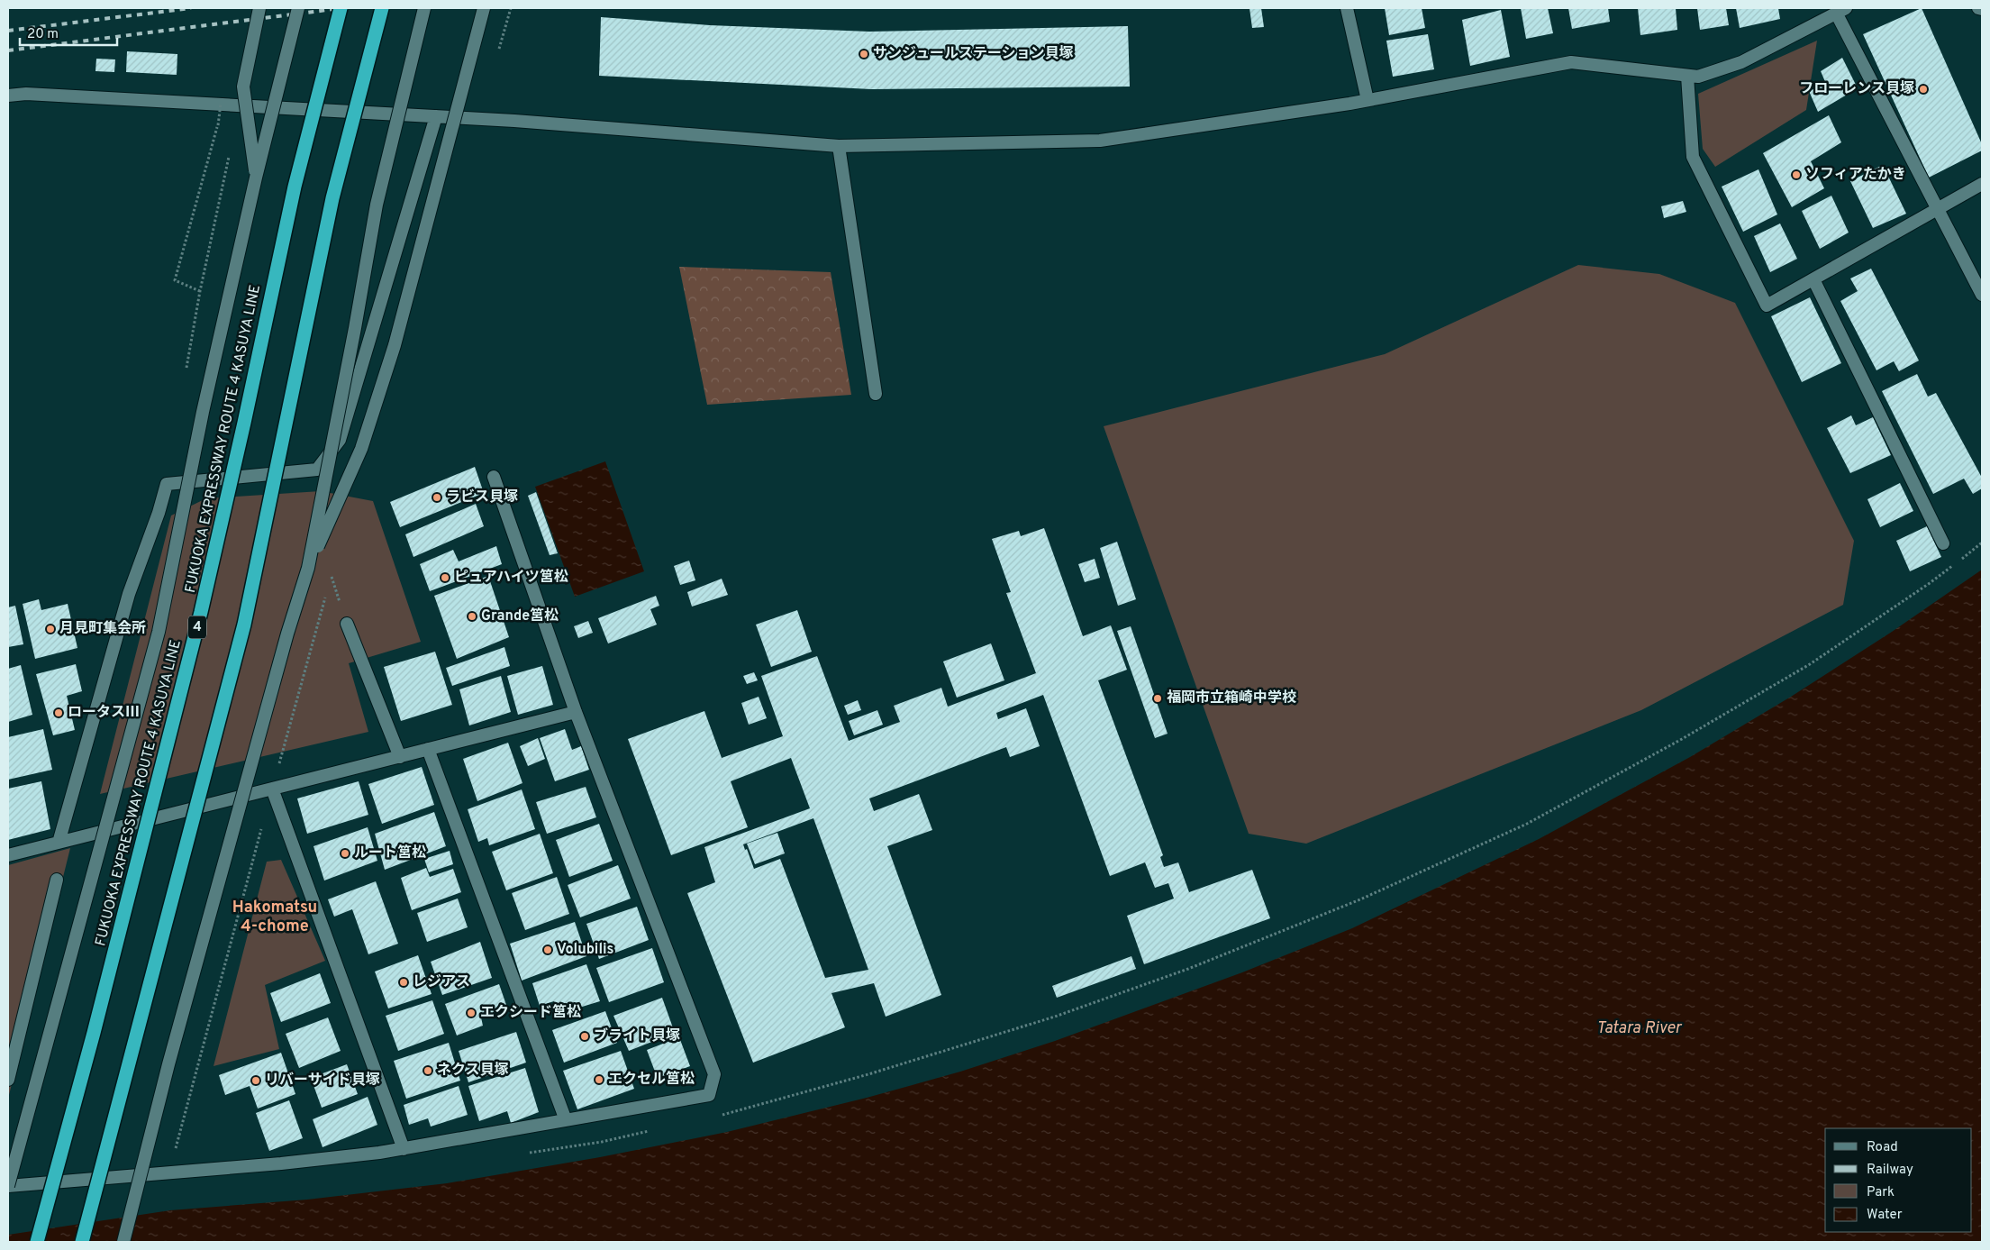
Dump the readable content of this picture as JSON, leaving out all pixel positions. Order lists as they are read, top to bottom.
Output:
{
  "streets": {
    "highway": ["FUKUOKA EXPRESSWAY ROUTE 4 KASUYA LINE", "4"]
  },
  "districts": ["Hakomatsu 4-chome"],
  "water": ["Tatara River"],
  "places": [
    "サンジュールステーション貝塚",
    "フローレンス貝塚",
    "ソフィアたかき",
    "ラビス貝塚",
    "ピュアハイツ筥松",
    "Grande筥松",
    "月見町集会所",
    "福岡市立箱崎中学校",
    "ロータスⅢ",
    "ルート筥松",
    "Volubilis",
    "レジアス",
    "エクシード筥松",
    "ブライト貝塚",
    "ネクス貝塚",
    "エクセル筥松",
    "リバーサイド貝塚"
  ],
  "legend": [
    "Road",
    "Railway",
    "Park",
    "Water"
  ],
  "scale_bar": "20 m"
}
